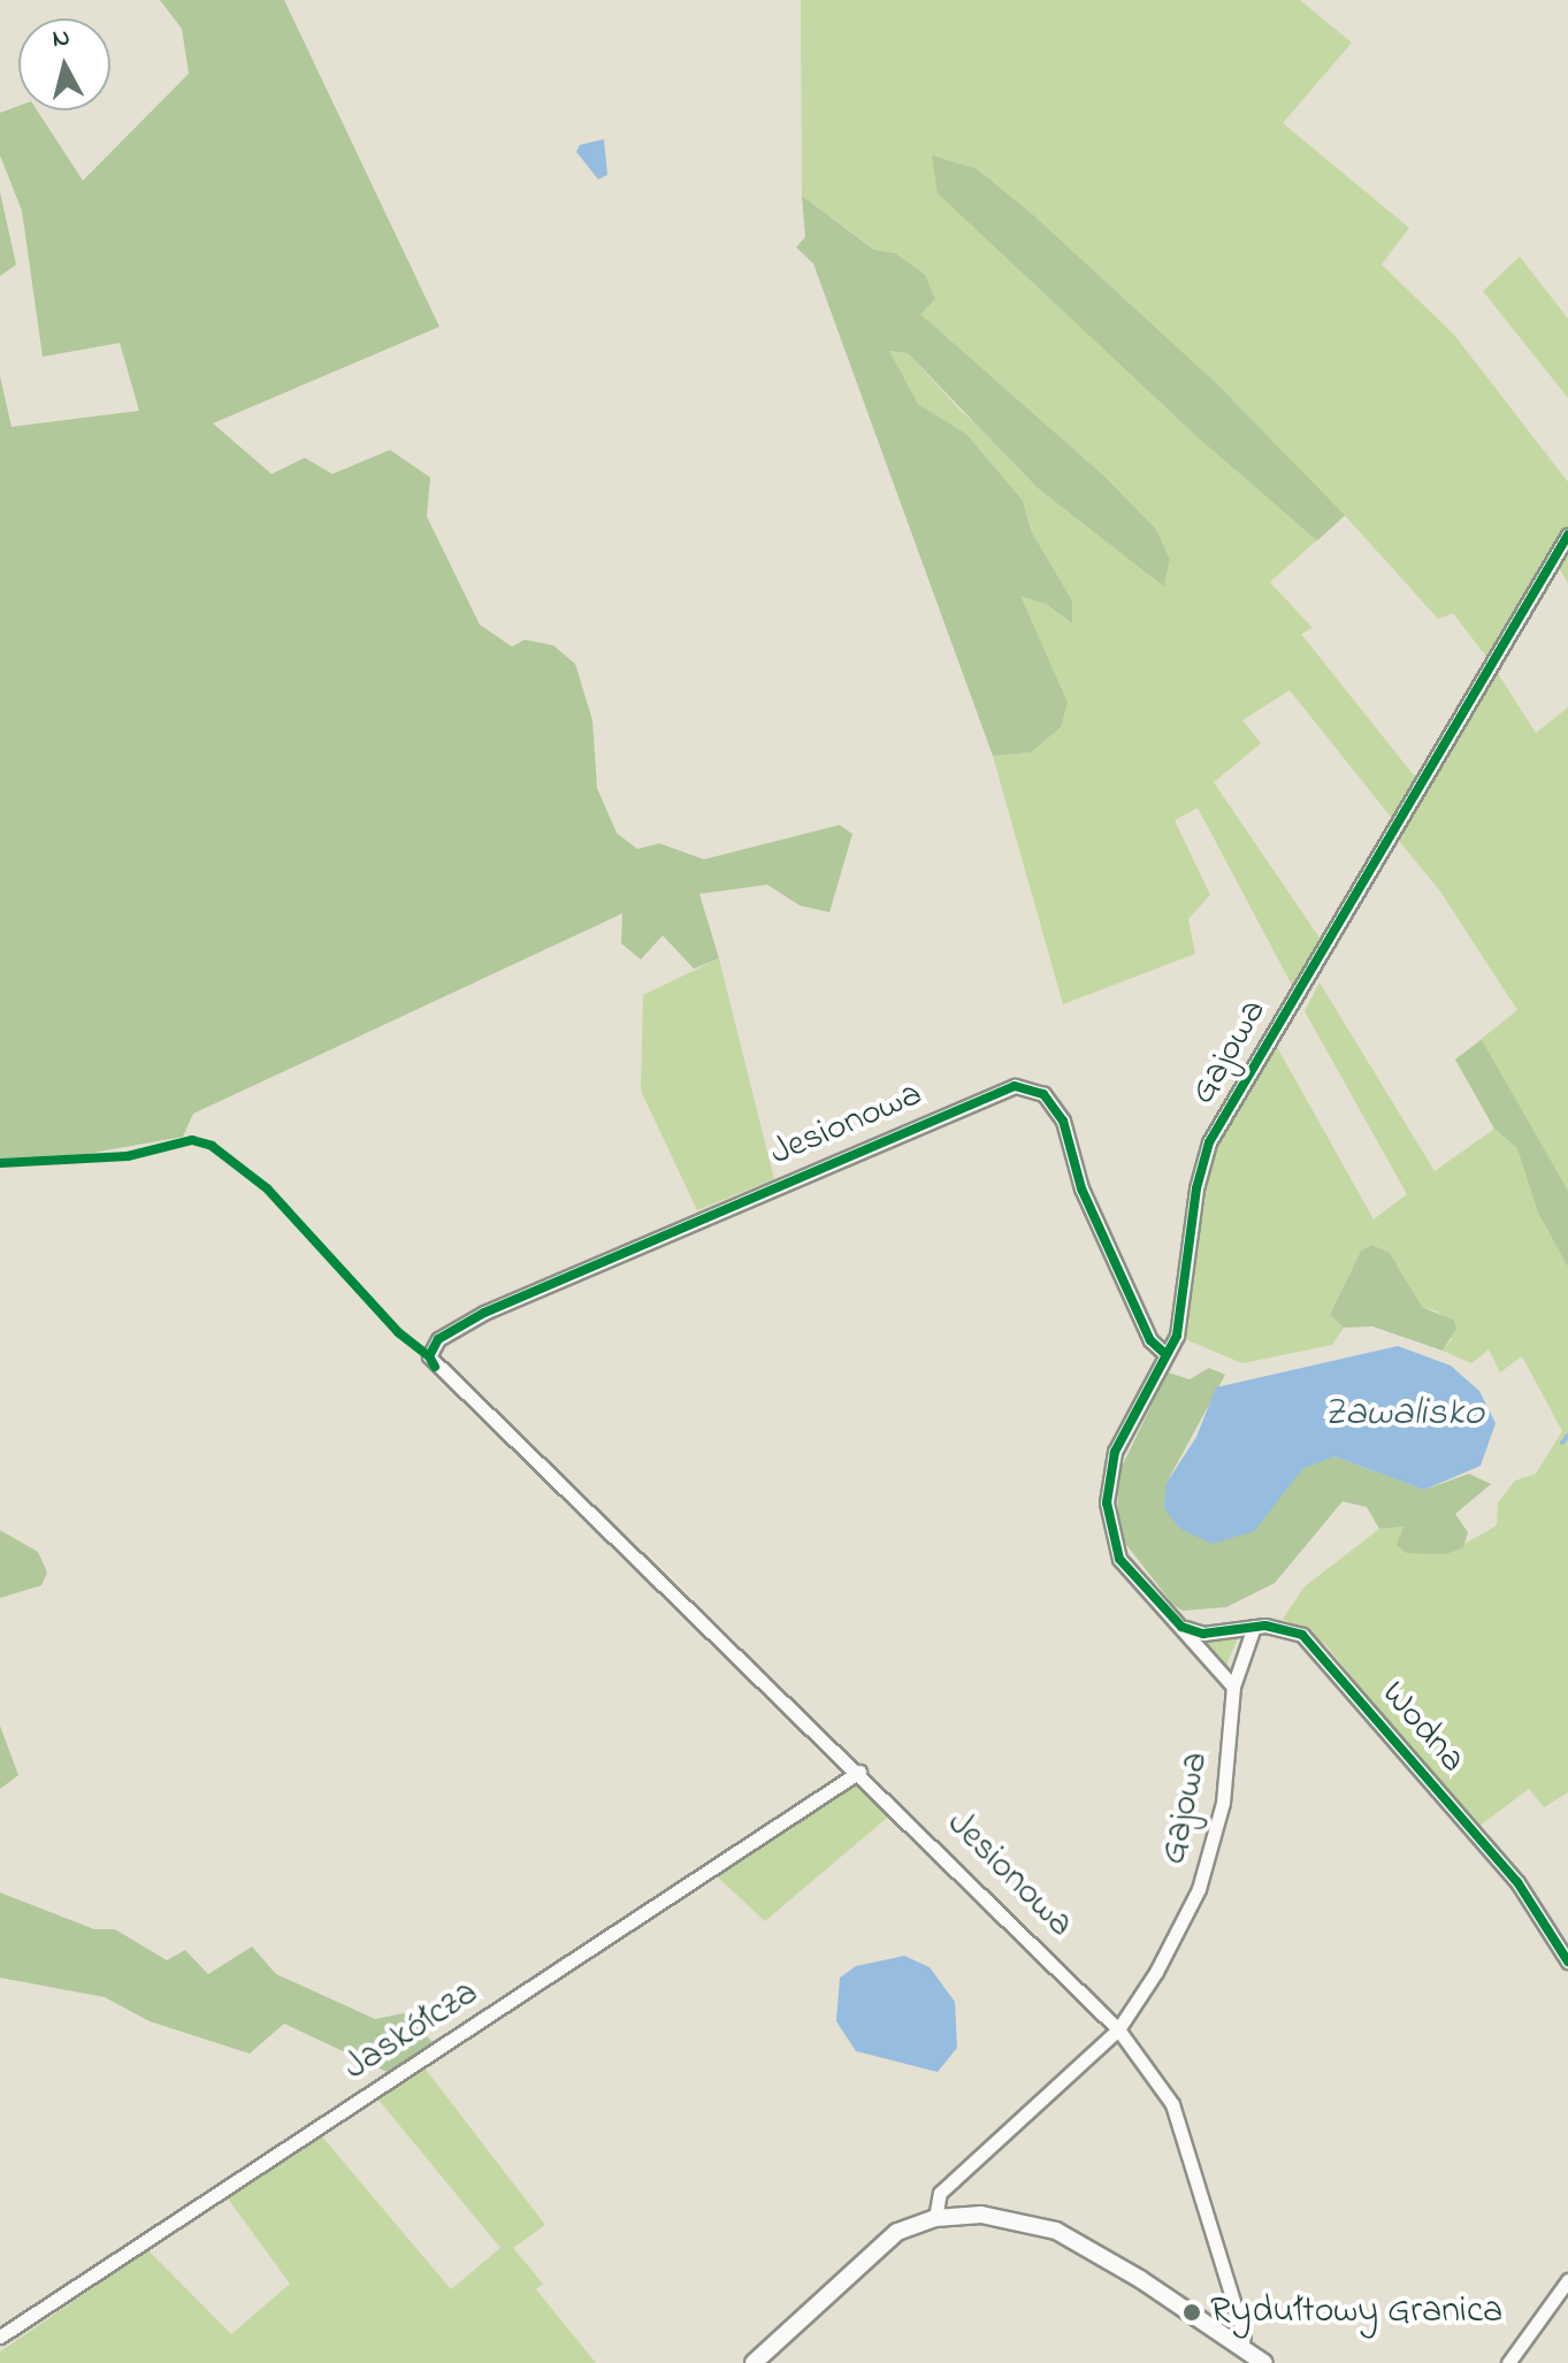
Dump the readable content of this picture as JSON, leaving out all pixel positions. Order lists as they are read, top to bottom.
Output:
{
  "streets": {
    "street": [
      "Gajowa",
      "Jesionowa",
      "Wodna",
      "Jaskółcza"
    ]
  },
  "crossings": [
    ["Gajowa", "Jesionowa"],
    ["Gajowa", "Wodna"],
    ["Jesionowa", "Jaskółcza"]
  ],
  "water": ["Zawalisko"],
  "places": ["Rydułtowy Granica"],
  "north": "top"
}
